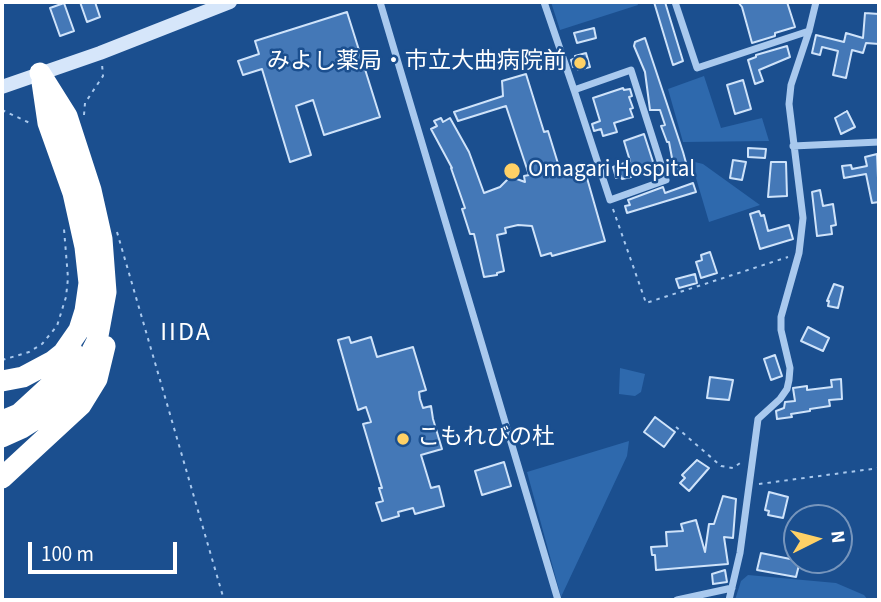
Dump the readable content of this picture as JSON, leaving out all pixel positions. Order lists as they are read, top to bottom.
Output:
{
  "districts": ["IIDA"],
  "places": ["みよし薬局・市立大曲病院前", "Omagari Hospital", "こもれびの杜"],
  "scale_bar": "100 m",
  "north": "right"
}
